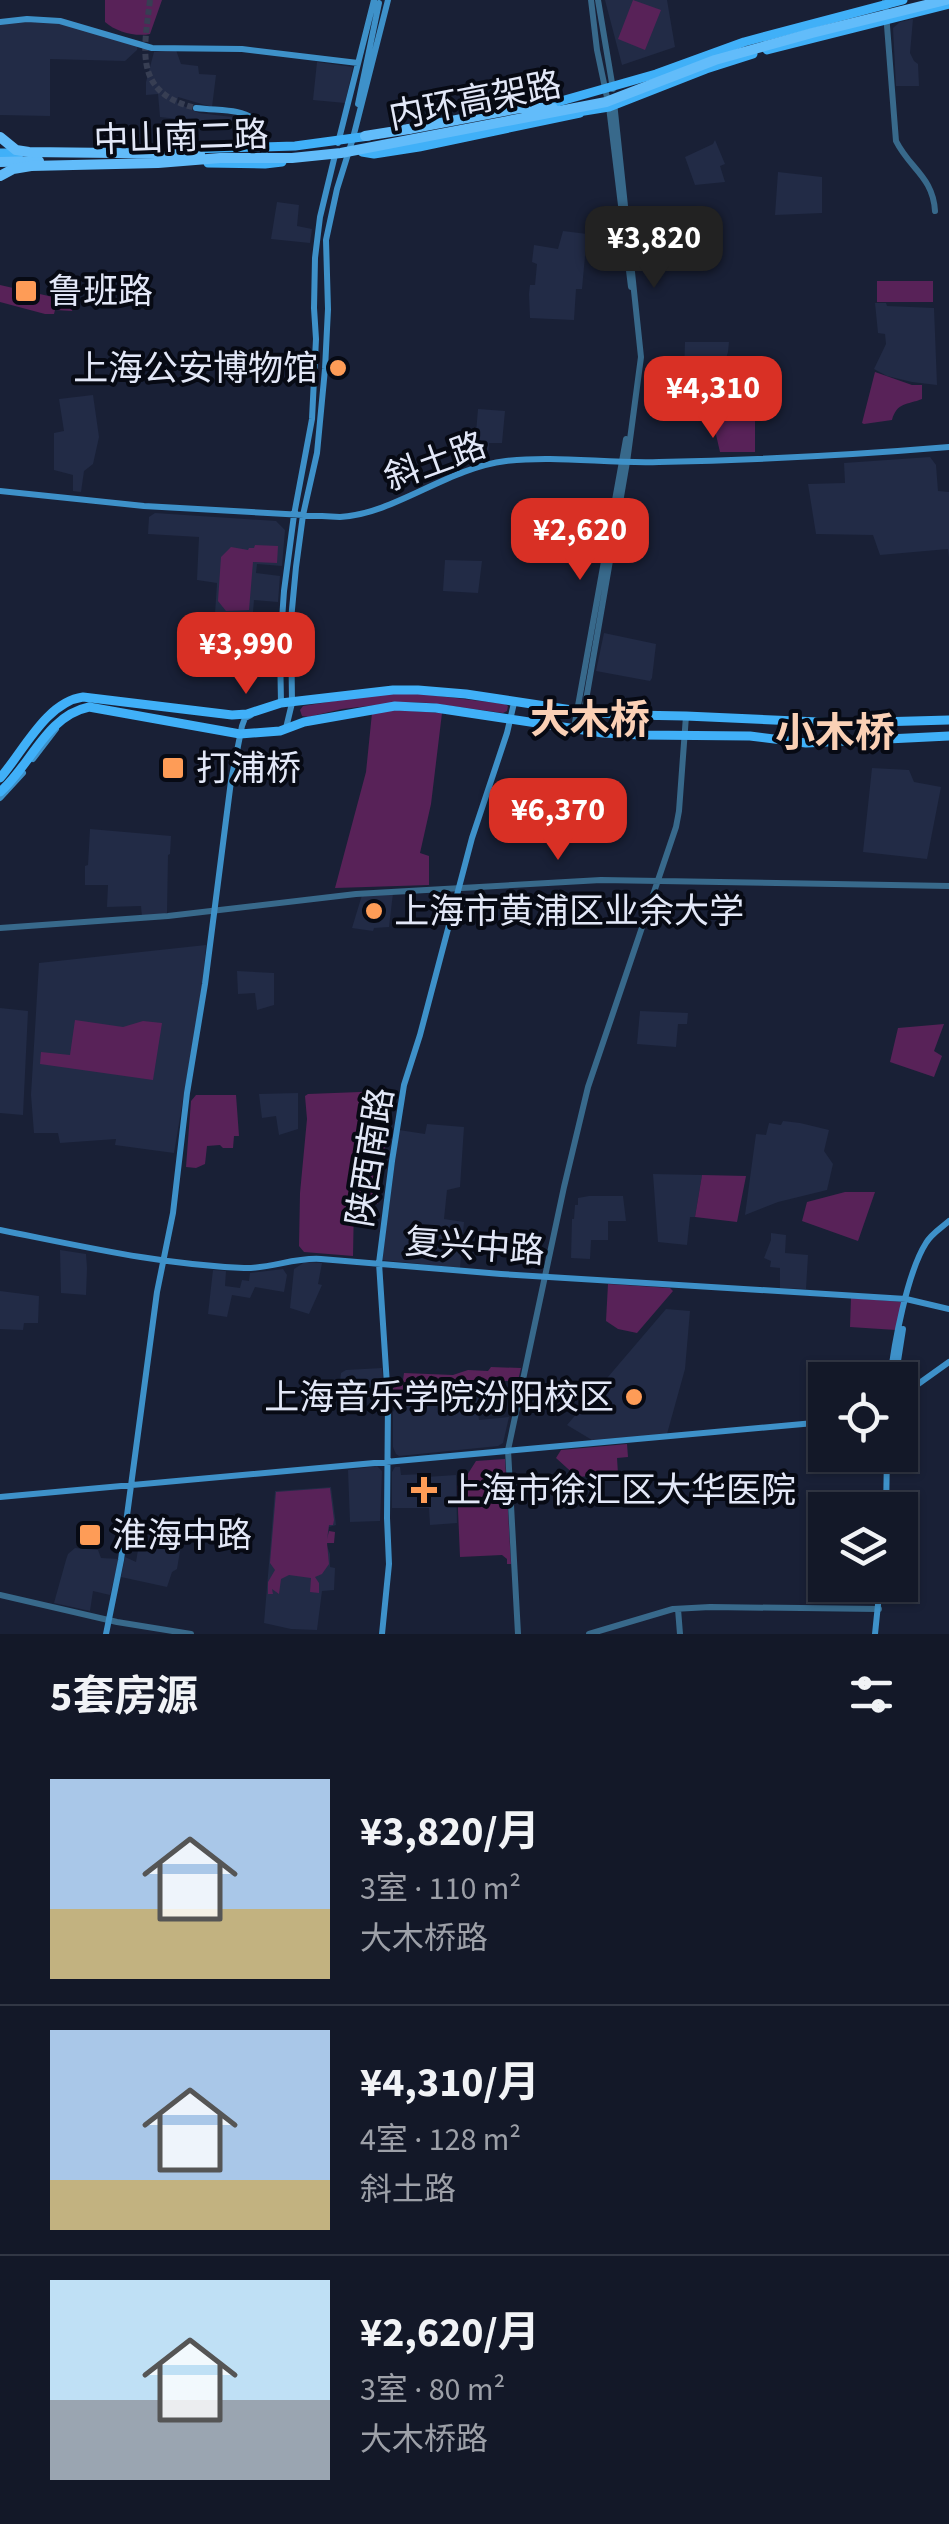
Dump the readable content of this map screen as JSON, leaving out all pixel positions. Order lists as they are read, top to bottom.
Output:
{
  "streets": {
    "highway": ["内环高架路"],
    "main road": [
      "中山南二路",
      "斜土路",
      "陕西南路",
      "复兴中路"
    ]
  },
  "crossings": [
    ["内环高架路", "中山南二路"],
    ["陕西南路", "复兴中路"]
  ],
  "districts": ["大木桥", "小木桥"],
  "places": {
    "transit": ["鲁班路", "打浦桥", "淮海中路"],
    "other": ["上海公安博物馆", "上海市黄浦区业余大学", "上海音乐学院汾阳校区"],
    "health": ["上海市徐汇区大华医院"]
  },
  "page": {
    "price": [
      "¥3,820",
      "¥4,310",
      "¥2,620",
      "¥3,990",
      "¥6,370"
    ],
    "heading": "5套房源",
    "list": [
      {
        "name": "¥3,820/月",
        "note": "3室 · 110 m² · 大木桥路"
      },
      {
        "name": "¥4,310/月",
        "note": "4室 · 128 m² · 斜土路"
      },
      {
        "name": "¥2,620/月",
        "note": "3室 · 80 m² · 大木桥路"
      }
    ]
  }
}
